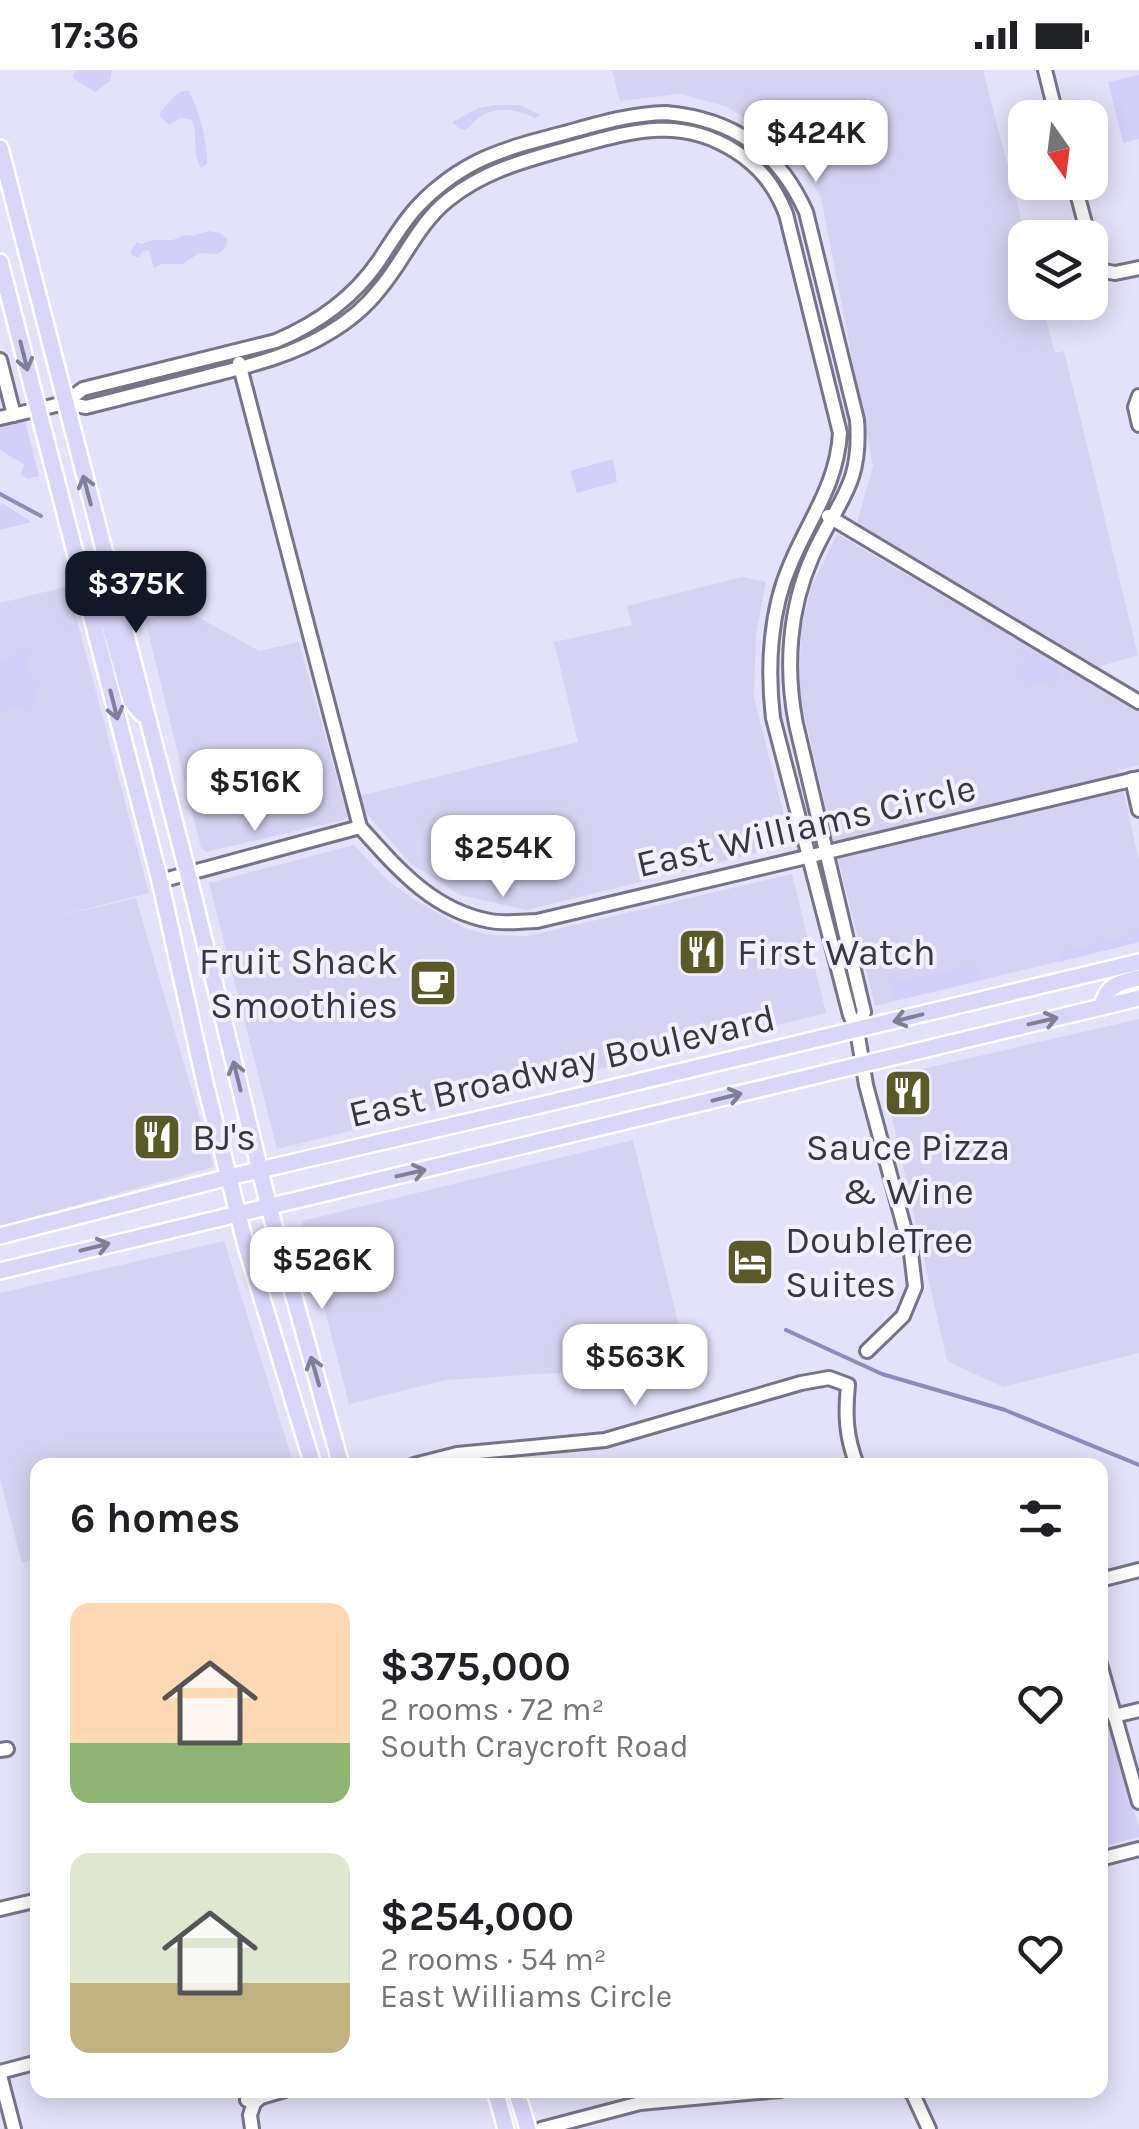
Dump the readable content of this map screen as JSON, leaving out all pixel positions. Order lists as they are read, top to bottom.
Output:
{
  "streets": {
    "main road": ["East Broadway Boulevard"],
    "street": ["East Williams Circle"]
  },
  "places": {
    "restaurant": ["First Watch", "Sauce Pizza & Wine", "BJ's"],
    "cafe": ["Fruit Shack Smoothies"],
    "hotel": ["DoubleTree Suites"]
  },
  "north": "bottom",
  "page": {
    "status": "17:36",
    "price": [
      "$424K",
      "$375K",
      "$516K",
      "$254K",
      "$526K",
      "$563K"
    ],
    "heading": "6 homes",
    "list": [
      {
        "name": "$375,000",
        "note": "2 rooms · 72 m² · South Craycroft Road"
      },
      {
        "name": "$254,000",
        "note": "2 rooms · 54 m² · East Williams Circle"
      }
    ]
  }
}
